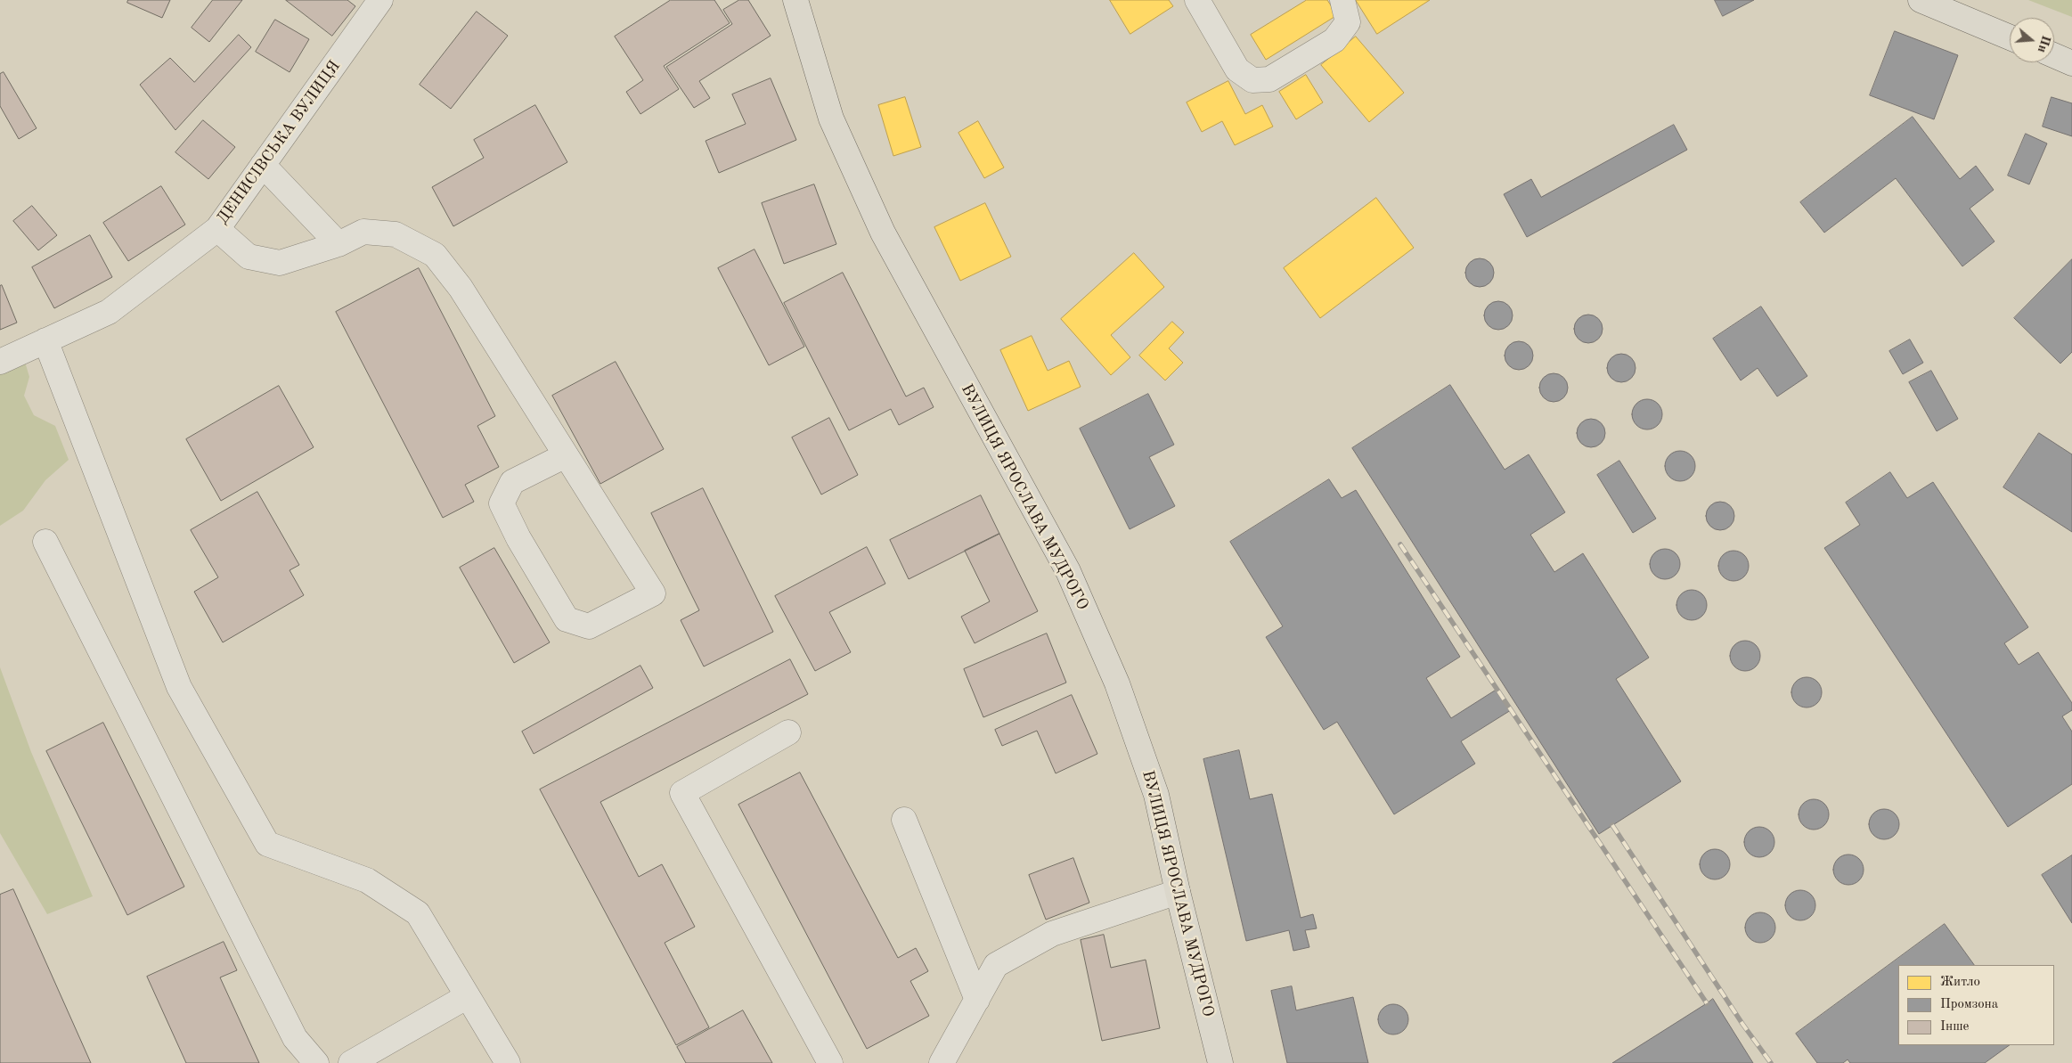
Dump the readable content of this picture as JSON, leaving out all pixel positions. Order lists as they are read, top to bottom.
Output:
{
  "streets": {
    "main road": ["ВУЛИЦЯ ЯРОСЛАВА МУДРОГО"],
    "street": ["ДЕНИСІВСЬКА ВУЛИЦЯ"]
  },
  "legend": ["Житло", "Промзона", "Інше"],
  "north": "right"
}
